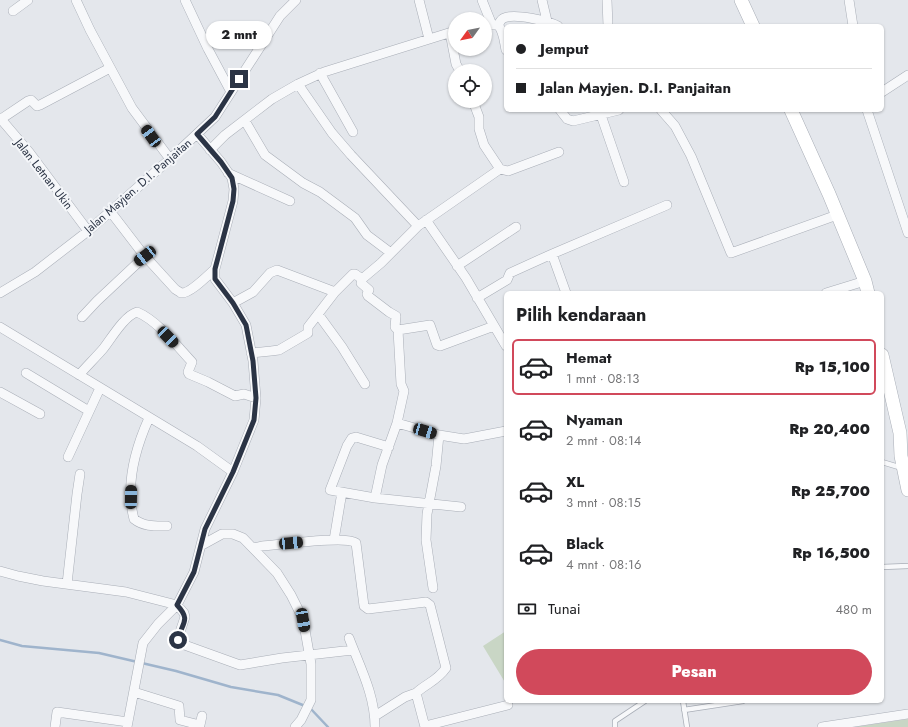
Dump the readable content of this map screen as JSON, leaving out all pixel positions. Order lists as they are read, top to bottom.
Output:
{
  "streets": {
    "street": ["Jalan Letnan Ukin", "Jalan Mayjen. D.I. Panjaitan"]
  },
  "crossings": [
    ["Jalan Letnan Ukin", "Jalan Mayjen. D.I. Panjaitan"]
  ],
  "north": "bottom left",
  "page": {
    "bubble": "2 mnt",
    "banner": ["Jemput", "Jalan Mayjen. D.I. Panjaitan"],
    "heading": "Pilih kendaraan",
    "list": [
      {
        "name": "Hemat",
        "note": "1 mnt · 08:13",
        "value": "Rp 15,100"
      },
      {
        "name": "Nyaman",
        "note": "2 mnt · 08:14",
        "value": "Rp 20,400"
      },
      {
        "name": "XL",
        "note": "3 mnt · 08:15",
        "value": "Rp 25,700"
      },
      {
        "name": "Black",
        "note": "4 mnt · 08:16",
        "value": "Rp 16,500"
      }
    ],
    "pay": ["Tunai", "480 m"],
    "buttons": "Pesan"
  }
}
